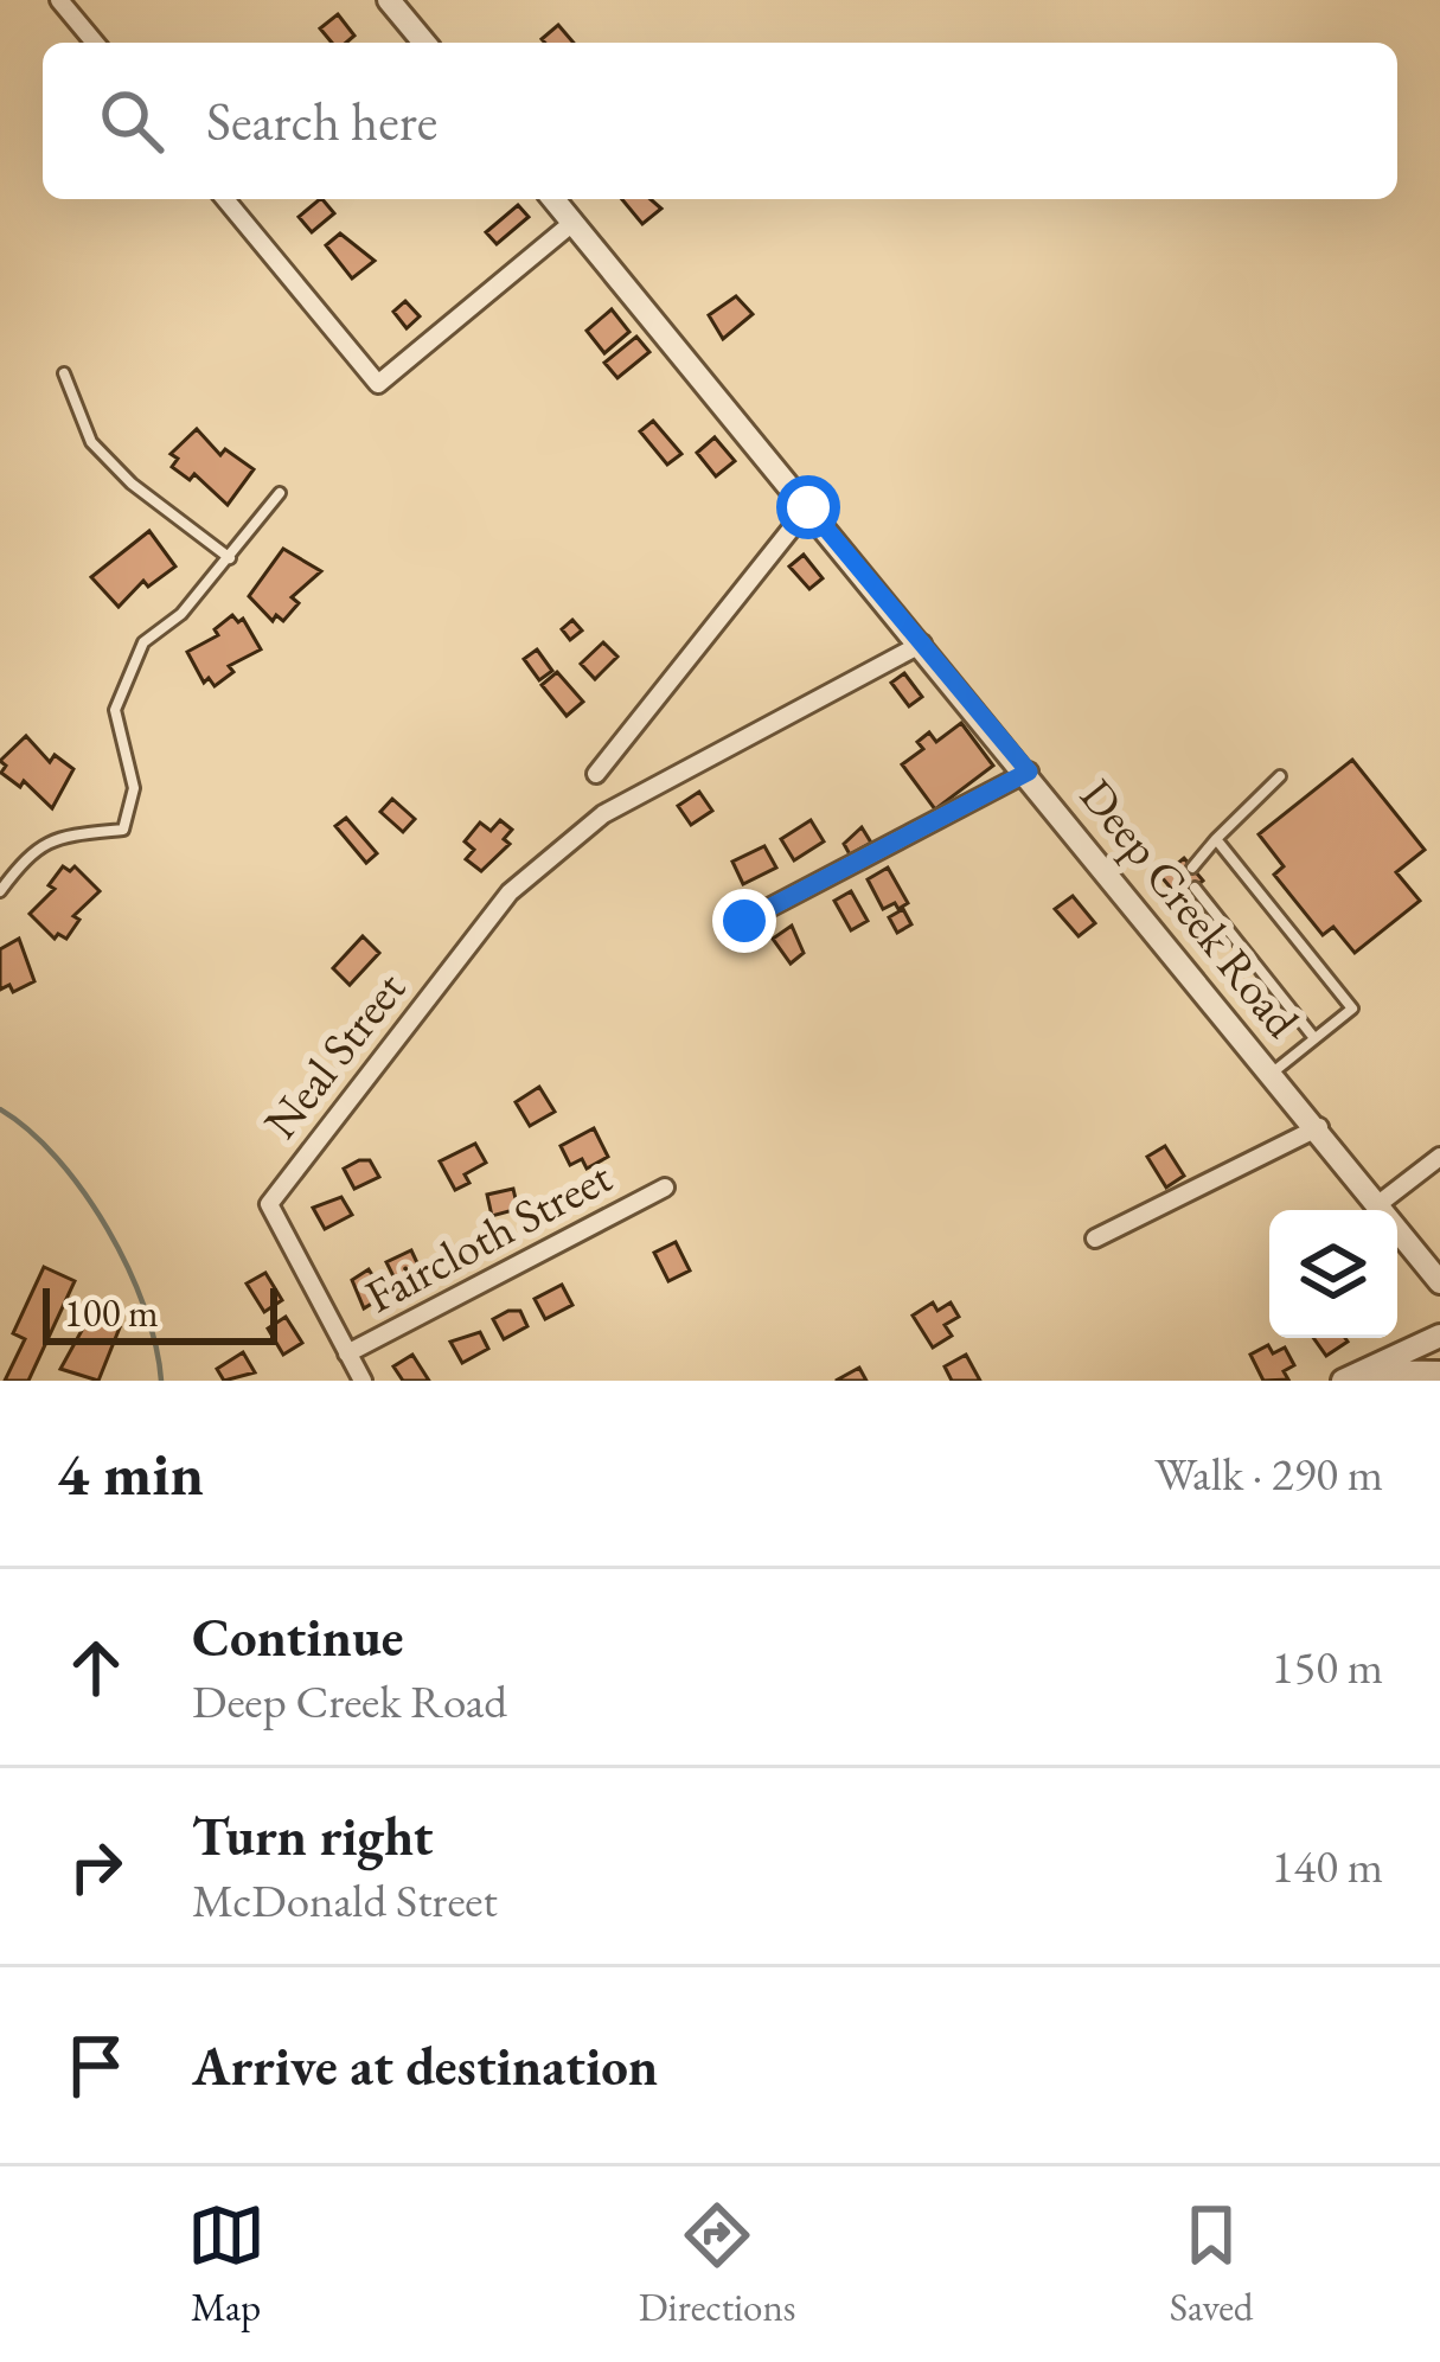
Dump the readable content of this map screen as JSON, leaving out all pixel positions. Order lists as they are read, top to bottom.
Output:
{
  "streets": {
    "street": ["Deep Creek Road", "Neal Street", "Faircloth Street"]
  },
  "crossings": [
    ["Deep Creek Road", "Neal Street"],
    ["Neal Street", "Faircloth Street"]
  ],
  "scale_bar": "100 m",
  "page": {
    "search": "Search here",
    "scale": "100 m",
    "heading": ["4 min", "Walk · 290 m"],
    "list": [
      ["Continue", "Deep Creek Road", "150 m"],
      ["Turn right", "McDonald Street", "140 m"],
      "Arrive at destination"
    ],
    "nav": ["Map", "Directions", "Saved"]
  }
}
